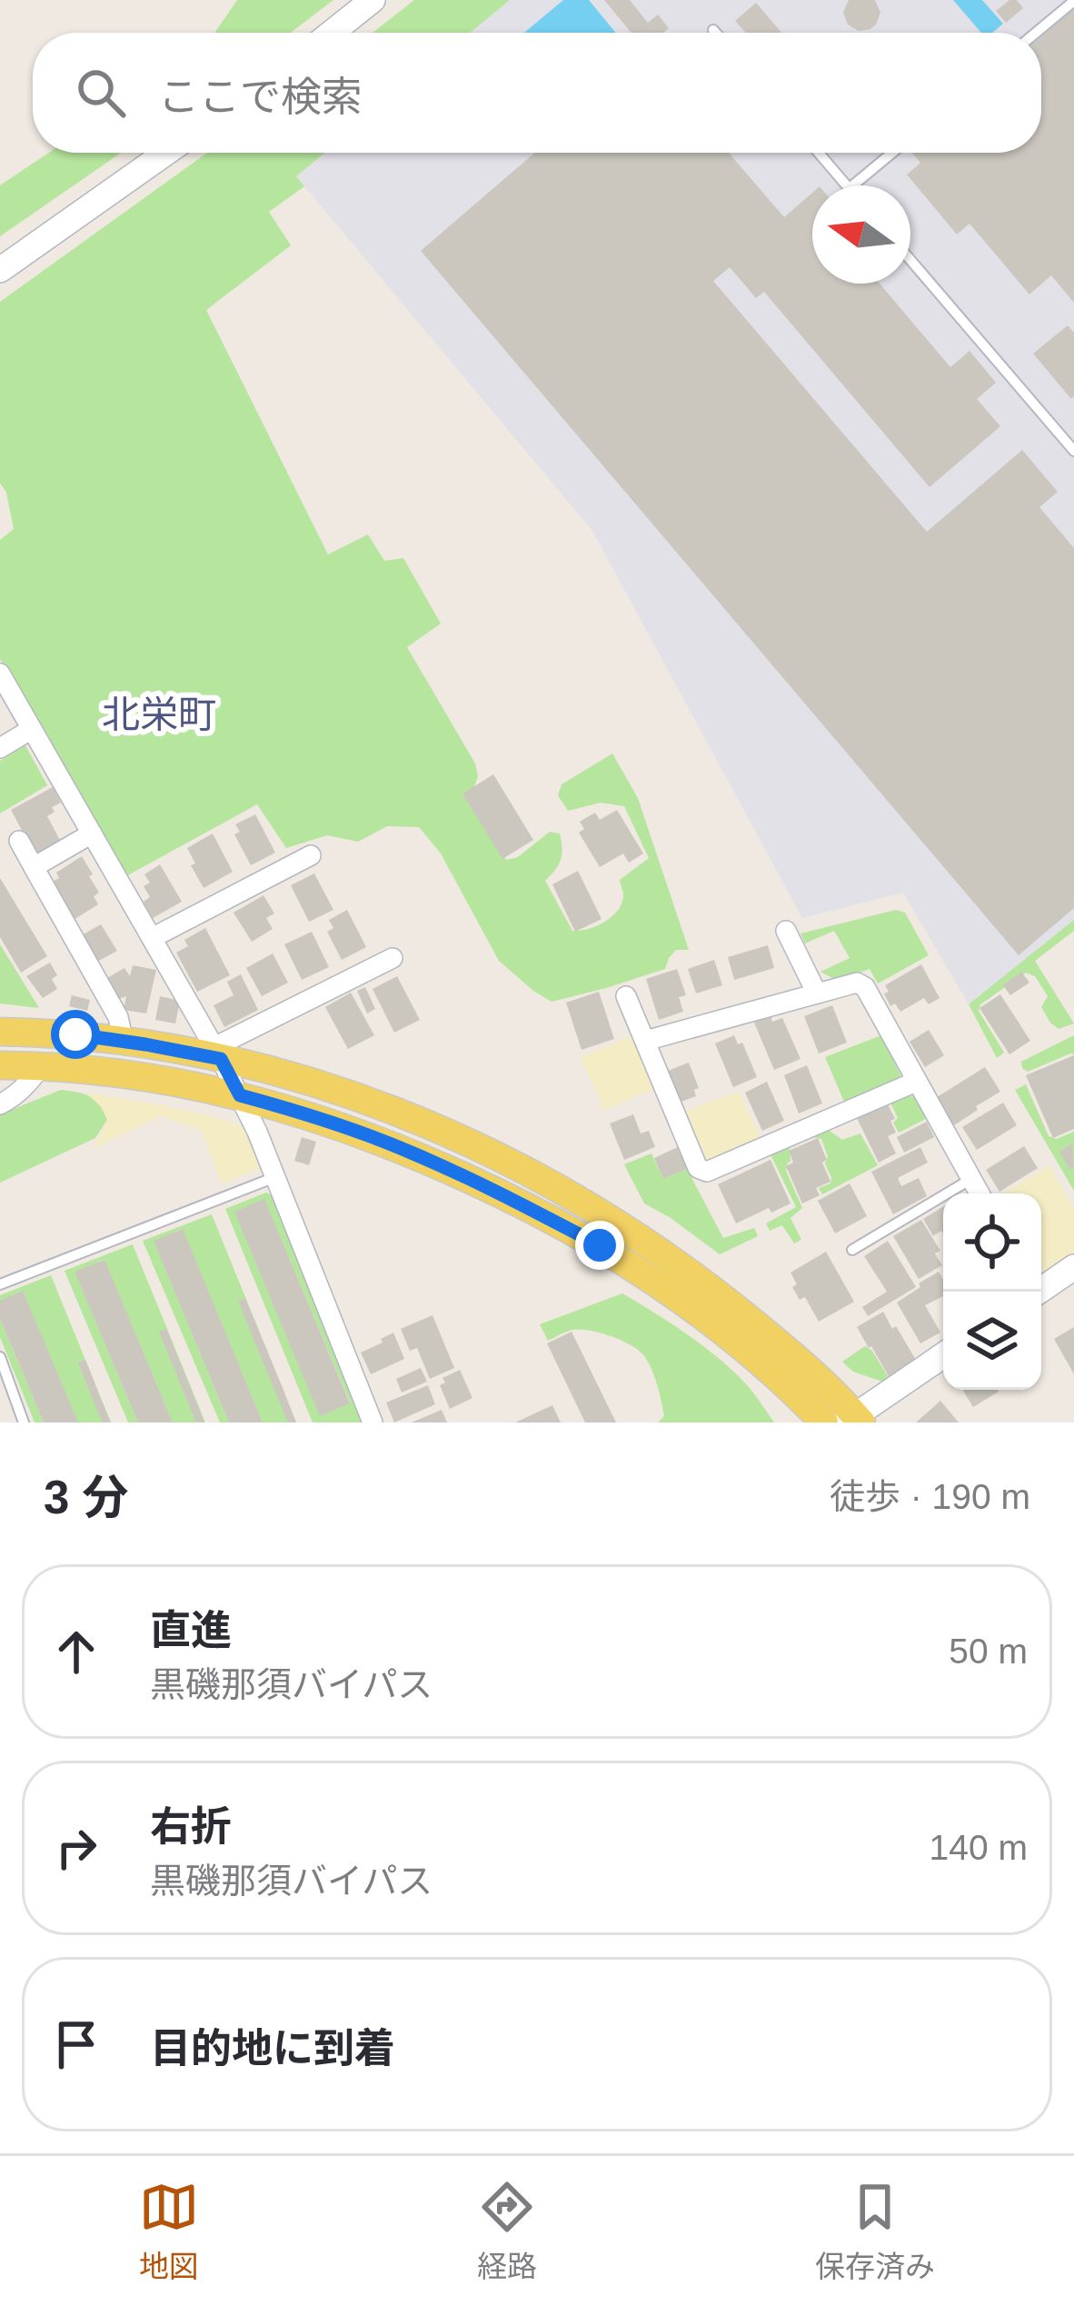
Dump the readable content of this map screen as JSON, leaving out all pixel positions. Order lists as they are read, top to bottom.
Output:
{
  "districts": ["北栄町"],
  "north": "left",
  "page": {
    "search": "ここで検索",
    "heading": ["3 分", "徒歩 · 190 m"],
    "list": [
      ["直進", "黒磯那須バイパス", "50 m"],
      ["右折", "黒磯那須バイパス", "140 m"],
      "目的地に到着"
    ],
    "nav": ["地図", "経路", "保存済み"]
  }
}
